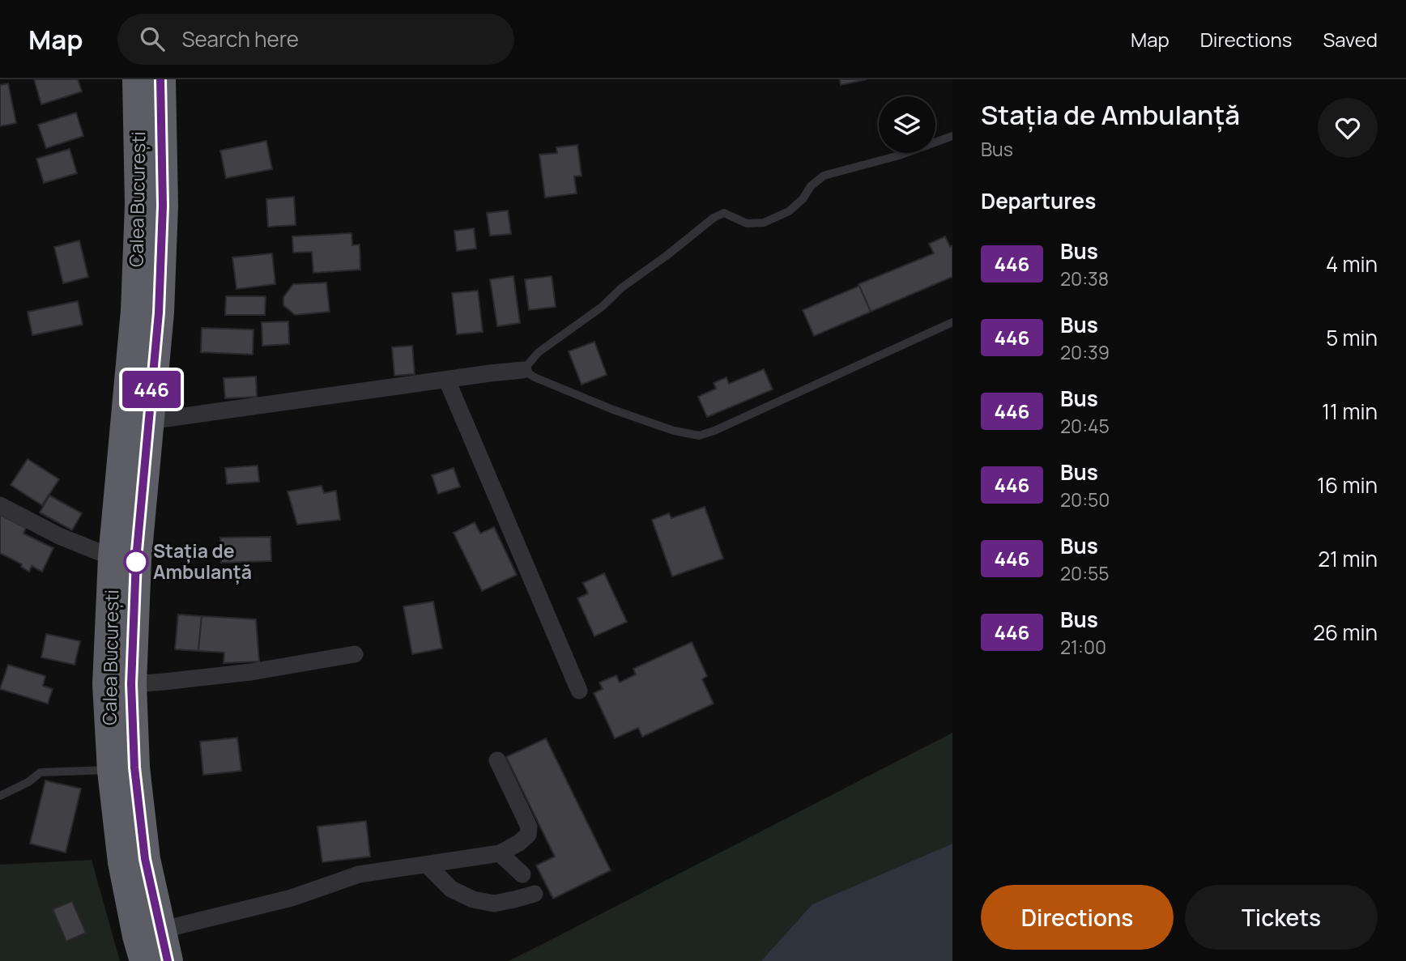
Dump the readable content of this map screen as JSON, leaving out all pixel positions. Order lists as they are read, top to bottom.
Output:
{
  "streets": {
    "highway": ["Calea București"]
  },
  "places": ["Stația de Ambulanță"],
  "lines": ["bus line 446"],
  "page": {
    "header": "Map",
    "search": "Search here",
    "nav": ["Map", "Directions", "Saved"],
    "on_map": "446",
    "heading": [
      ["Stația de Ambulanță", "Bus"],
      "Departures"
    ],
    "list": [
      {
        "mark": "446",
        "name": "Bus",
        "note": "20:38",
        "value": "4 min"
      },
      {
        "mark": "446",
        "name": "Bus",
        "note": "20:39",
        "value": "5 min"
      },
      {
        "mark": "446",
        "name": "Bus",
        "note": "20:45",
        "value": "11 min"
      },
      {
        "mark": "446",
        "name": "Bus",
        "note": "20:50",
        "value": "16 min"
      },
      {
        "mark": "446",
        "name": "Bus",
        "note": "20:55",
        "value": "21 min"
      },
      {
        "mark": "446",
        "name": "Bus",
        "note": "21:00",
        "value": "26 min"
      }
    ],
    "buttons": ["Directions", "Tickets"]
  }
}
